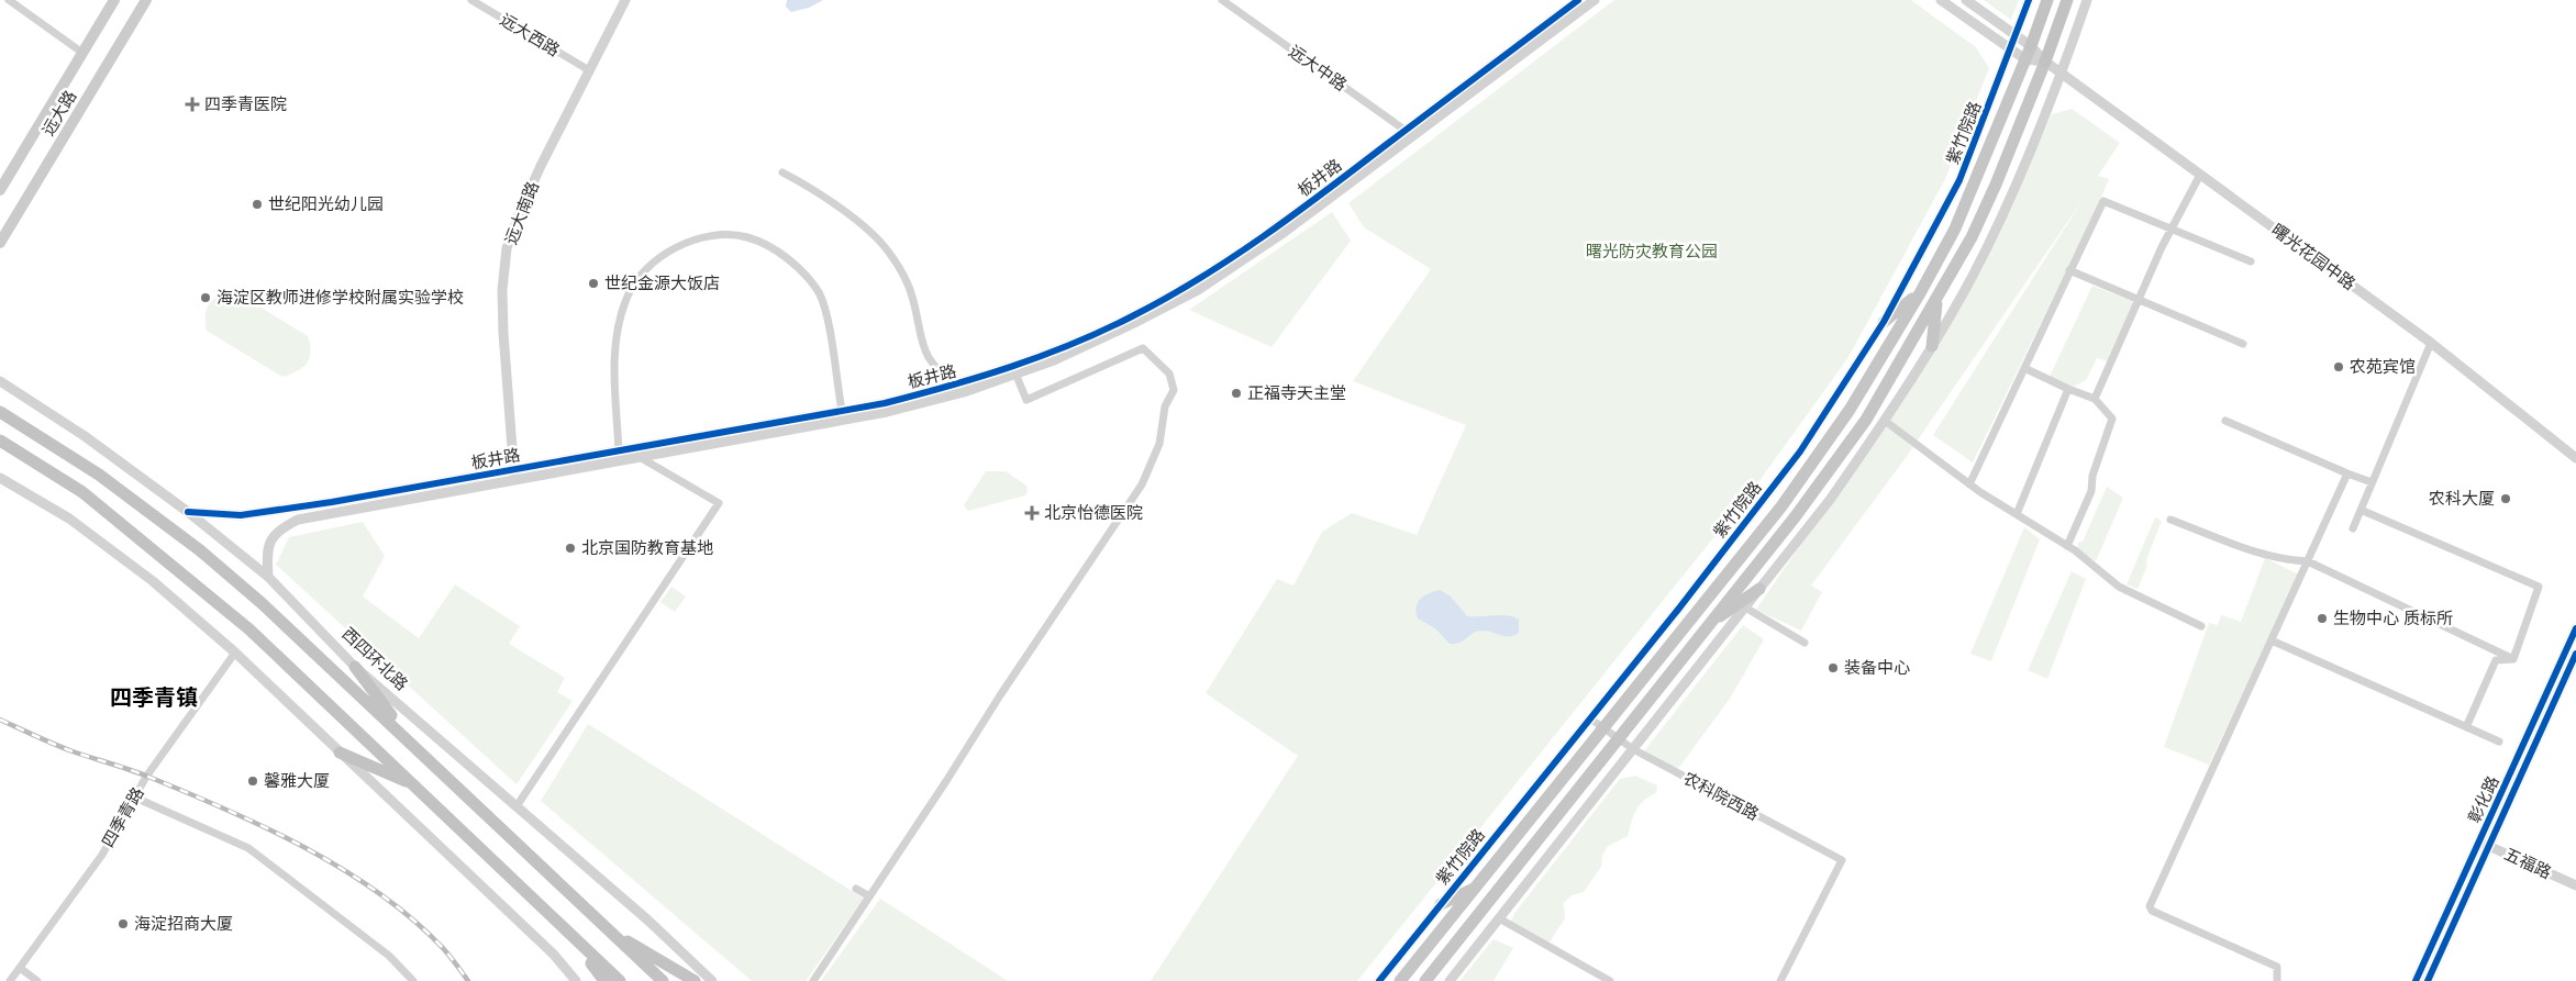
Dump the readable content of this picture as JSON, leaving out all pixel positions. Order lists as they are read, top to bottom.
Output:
{
  "streets": {
    "highway": ["紫竹院路"],
    "main road": ["远大路"],
    "street": [
      "远大西路",
      "远大中路",
      "板井路",
      "远大南路",
      "曙光花园中路",
      "西四环北路",
      "农科院西路",
      "彰化路",
      "四季青路",
      "五福路"
    ]
  },
  "crossings": [
    ["远大西路", "远大南路"],
    ["远大中路", "板井路"],
    ["紫竹院路", "农科院西路"],
    ["板井路", "远大南路"],
    ["板井路", "西四环北路"],
    ["彰化路", "五福路"]
  ],
  "districts": ["四季青镇"],
  "parks": ["曙光防灾教育公园"],
  "places": {
    "health": ["四季青医院", "北京怡德医院"],
    "other": [
      "世纪阳光幼儿园",
      "世纪金源大饭店",
      "海淀区教师进修学校附属实验学校",
      "农苑宾馆",
      "正福寺天主堂",
      "农科大厦",
      "北京国防教育基地",
      "生物中心 质标所",
      "装备中心",
      "馨雅大厦",
      "海淀招商大厦"
    ]
  }
}
